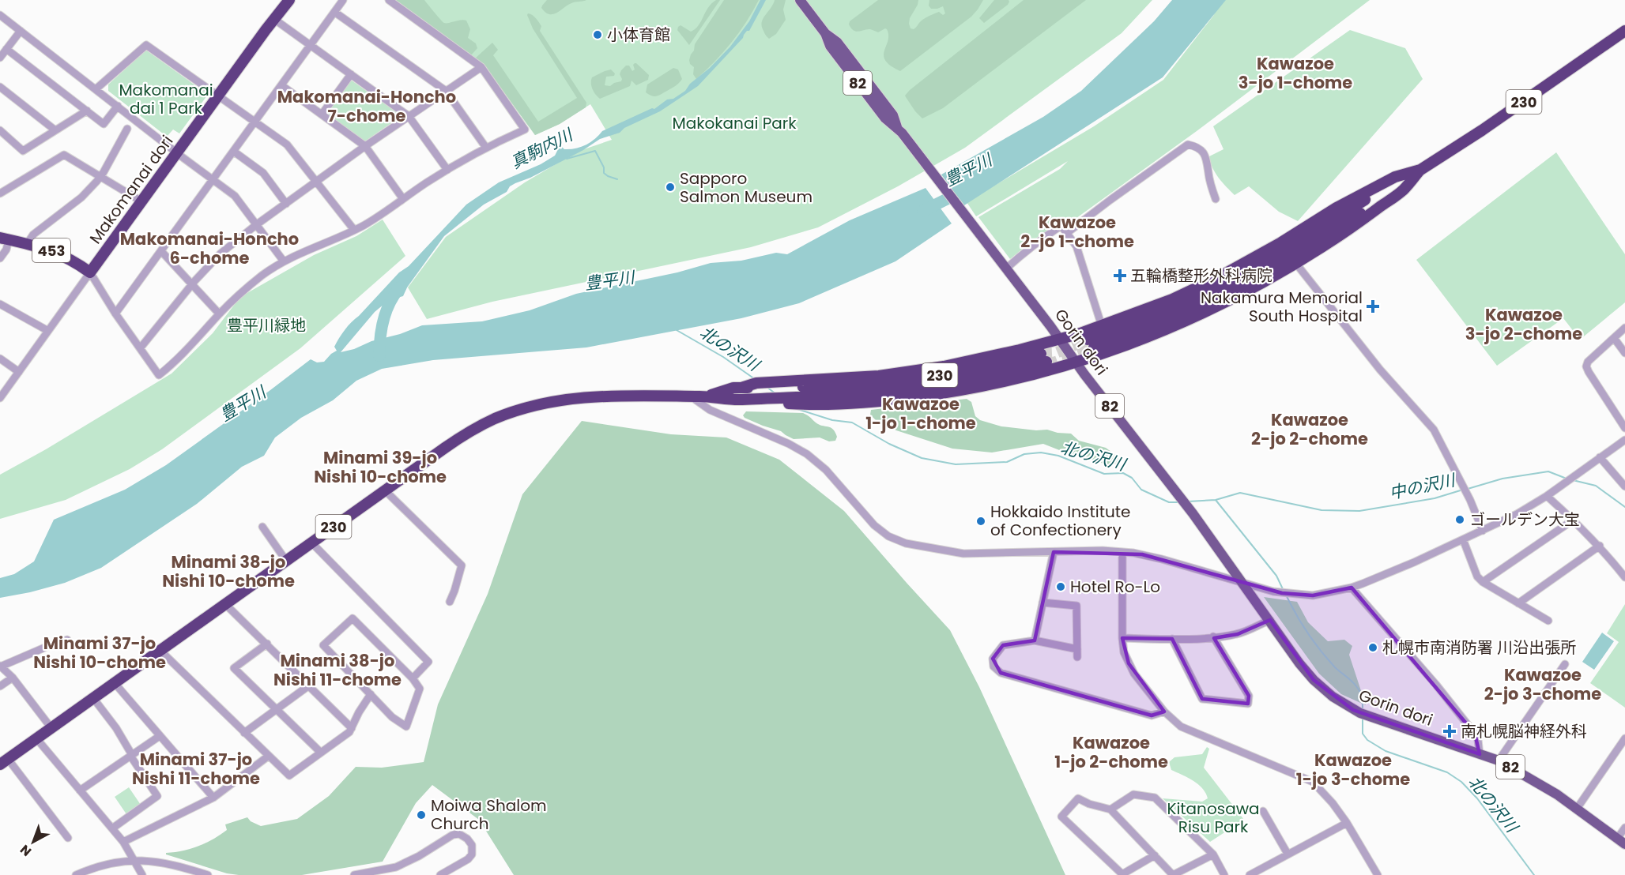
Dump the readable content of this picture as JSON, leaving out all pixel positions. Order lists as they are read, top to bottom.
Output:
{
  "streets": {
    "highway": ["230", "Makomanai dori", "453"],
    "main road": ["82", "Gorin dori"]
  },
  "crossings": [
    ["230", "Gorin dori"],
    ["Makomanai dori", "453"]
  ],
  "districts": [
    "Kawazoe 3-jo 1-chome",
    "Makomanai-Honcho 7-chome",
    "Kawazoe 2-jo 1-chome",
    "Makomanai-Honcho 6-chome",
    "Kawazoe 3-jo 2-chome",
    "Kawazoe 1-jo 1-chome",
    "Kawazoe 2-jo 2-chome",
    "Minami 39-jo Nishi 10-chome",
    "Minami 38-jo Nishi 10-chome",
    "Minami 37-jo Nishi 10-chome",
    "Minami 38-jo Nishi 11-chome",
    "Kawazoe 2-jo 3-chome",
    "Kawazoe 1-jo 2-chome",
    "Minami 37-jo Nishi 11-chome",
    "Kawazoe 1-jo 3-chome"
  ],
  "water": [
    "真駒内川",
    "豊平川",
    "北の沢川",
    "中の沢川"
  ],
  "parks": [
    "Makomanai dai 1 Park",
    "Makokanai Park",
    "豊平川緑地",
    "Kitanosawa Risu Park"
  ],
  "places": {
    "other": [
      "小体育館",
      "Sapporo Salmon Museum",
      "ゴールデン大宝",
      "Hokkaido Institute of Confectionery",
      "Hotel Ro-Lo",
      "札幌市南消防署 川沿出張所",
      "Moiwa Shalom Church"
    ],
    "health": ["五輪橋整形外科病院", "Nakamura Memorial South Hospital", "南札幌脳神経外科"]
  },
  "north": "bottom left"
}
